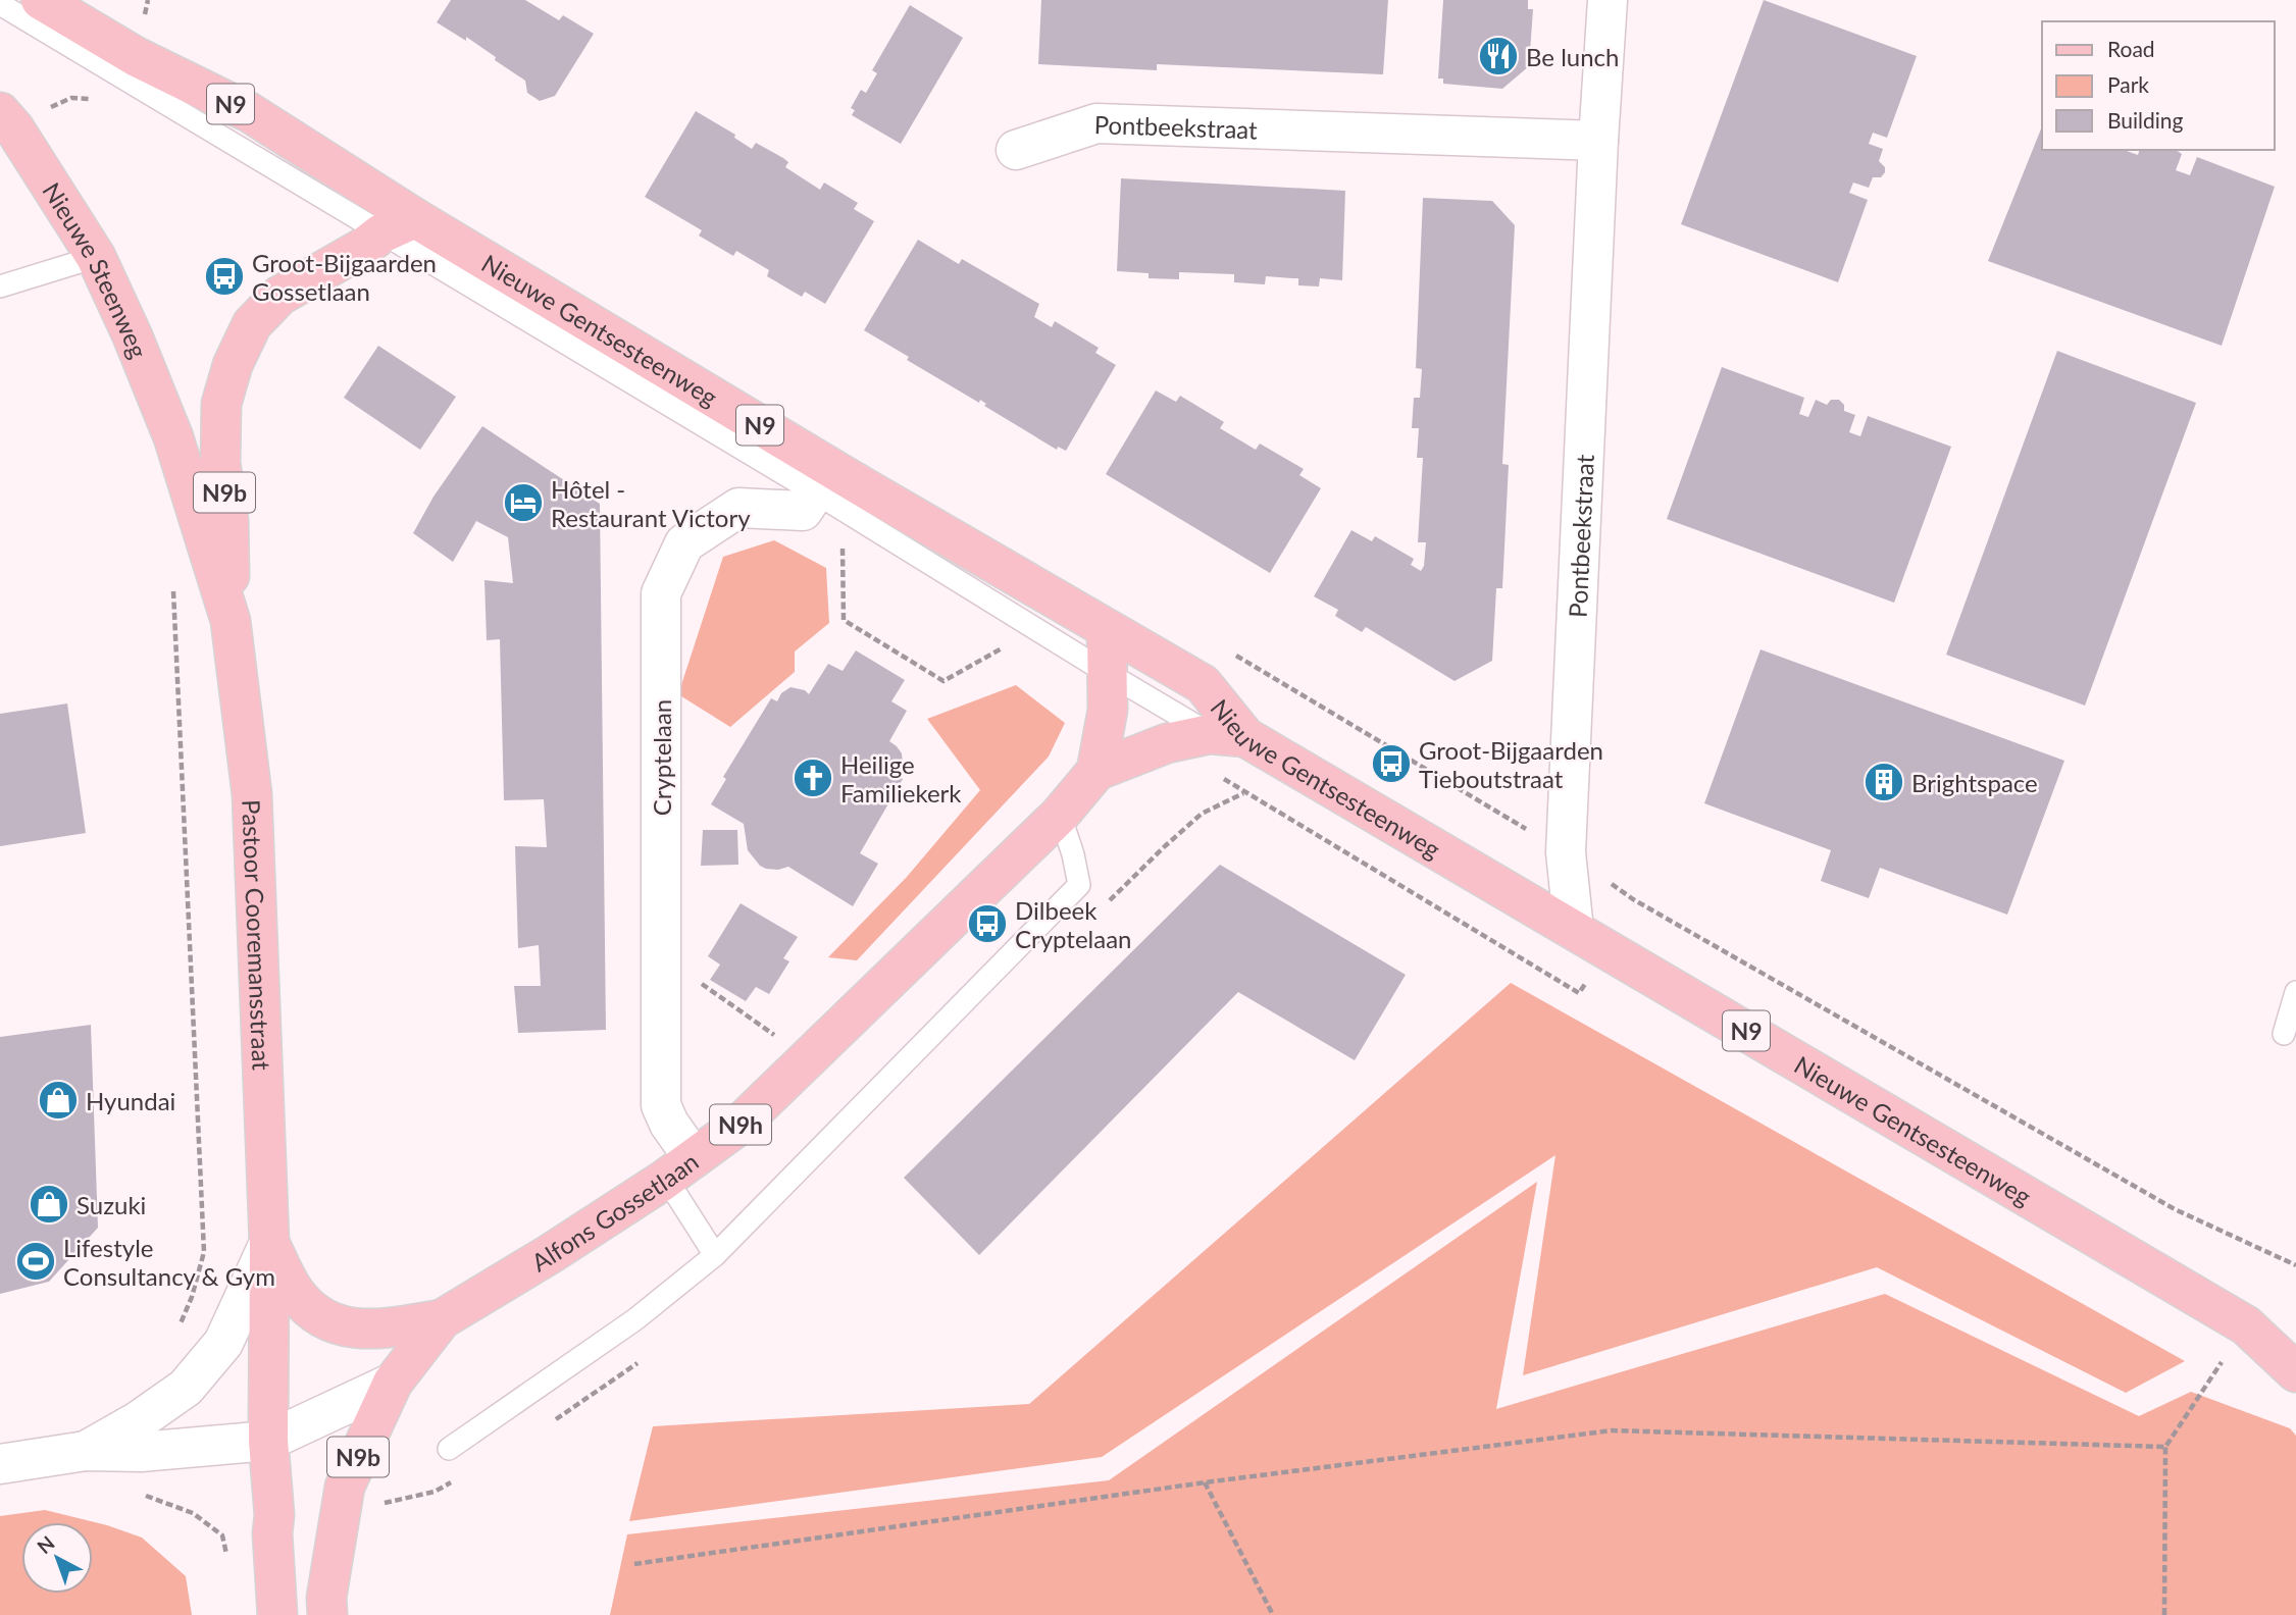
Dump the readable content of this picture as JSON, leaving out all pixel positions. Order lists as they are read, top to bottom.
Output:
{
  "streets": {
    "main road": [
      "N9",
      "Nieuwe Steenweg",
      "Nieuwe Gentsesteenweg",
      "N9b",
      "Pastoor Cooremansstraat",
      "N9h",
      "Alfons Gossetlaan"
    ],
    "street": ["Pontbeekstraat", "Cryptelaan"]
  },
  "crossings": [
    ["N9", "Nieuwe Gentsesteenweg"],
    ["N9", "N9b"],
    ["N9", "Cryptelaan"],
    ["N9", "N9h"],
    ["Pontbeekstraat", "Nieuwe Gentsesteenweg"],
    ["Nieuwe Steenweg", "Pastoor Cooremansstraat"],
    ["Nieuwe Gentsesteenweg", "N9b"],
    ["Nieuwe Gentsesteenweg", "Cryptelaan"],
    ["Nieuwe Gentsesteenweg", "N9h"],
    ["N9b", "Pastoor Cooremansstraat"],
    ["Cryptelaan", "Alfons Gossetlaan"],
    ["N9h", "Alfons Gossetlaan"]
  ],
  "places": {
    "restaurant": ["Be lunch"],
    "bus stop": ["Groot-Bijgaarden Gossetlaan", "Groot-Bijgaarden Tieboutstraat", "Dilbeek Cryptelaan"],
    "hotel": ["Hôtel - Restaurant Victory"],
    "church": ["Heilige Familiekerk"],
    "building": ["Brightspace"],
    "shop": ["Hyundai", "Suzuki"],
    "sports": ["Lifestyle Consultancy & Gym"]
  },
  "legend": ["Road", "Park", "Building"],
  "north": "top left"
}
